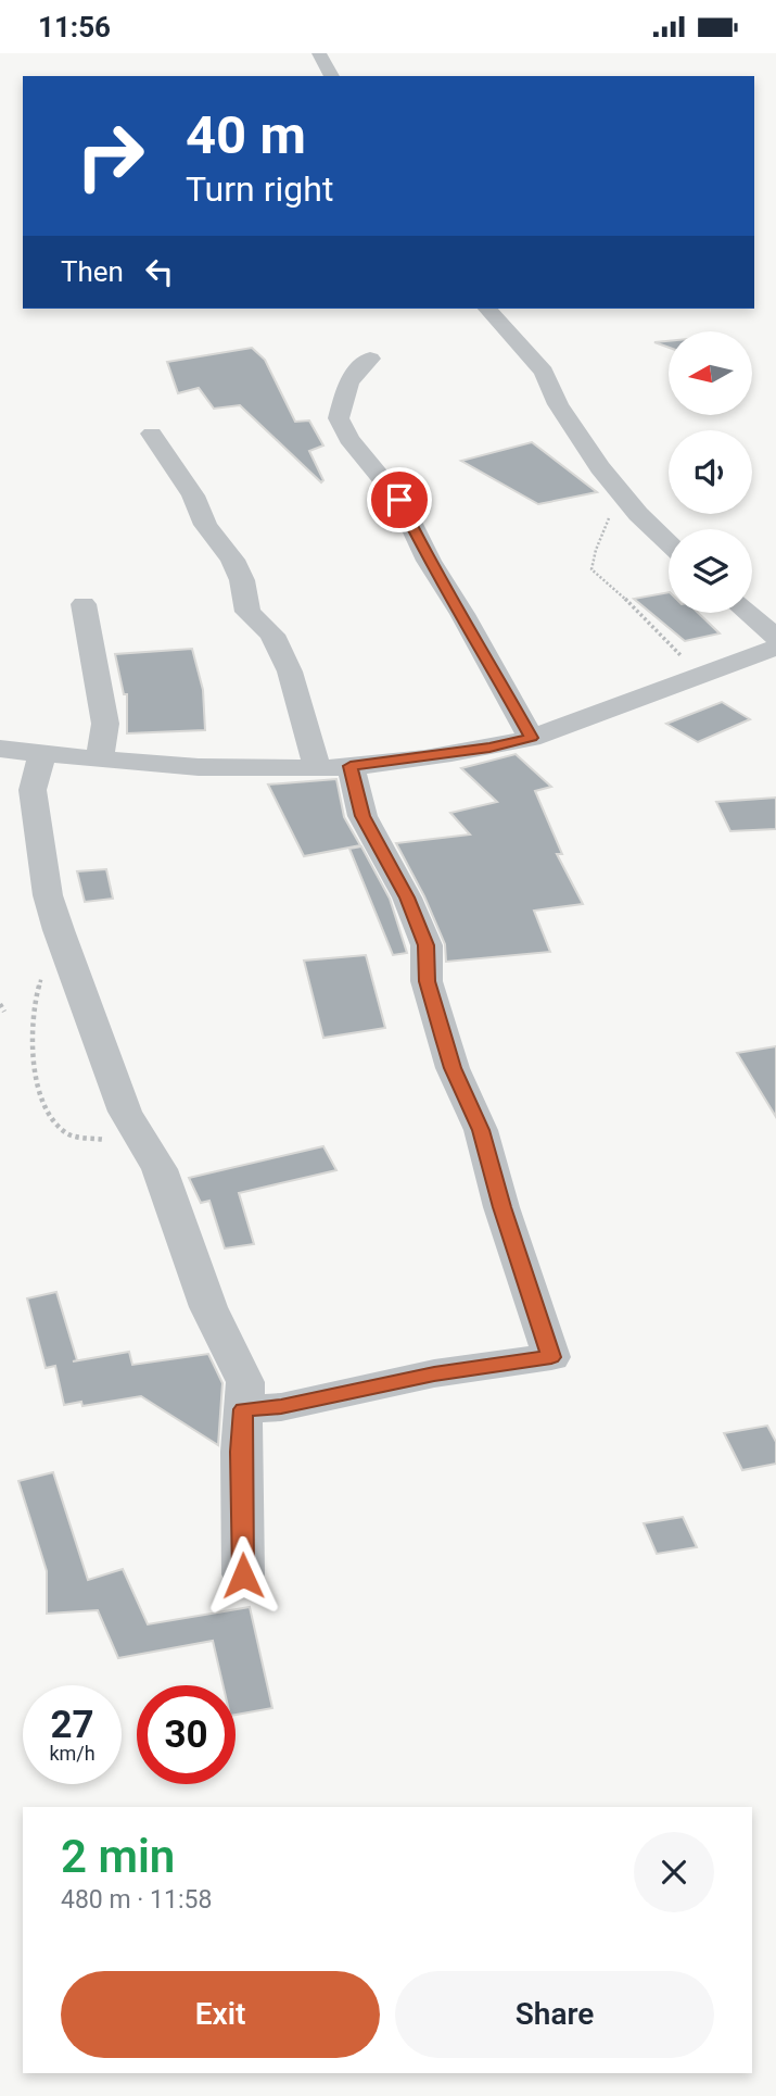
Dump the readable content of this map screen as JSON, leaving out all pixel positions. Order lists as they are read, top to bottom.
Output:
{
  "north": "left",
  "page": {
    "status": "11:56",
    "turn": ["40 m", "Turn right"],
    "then": "Then",
    "speed": "27 km/h",
    "limit": "30",
    "heading": ["2 min", "480 m · 11:58"],
    "buttons": ["Exit", "Share"]
  }
}
